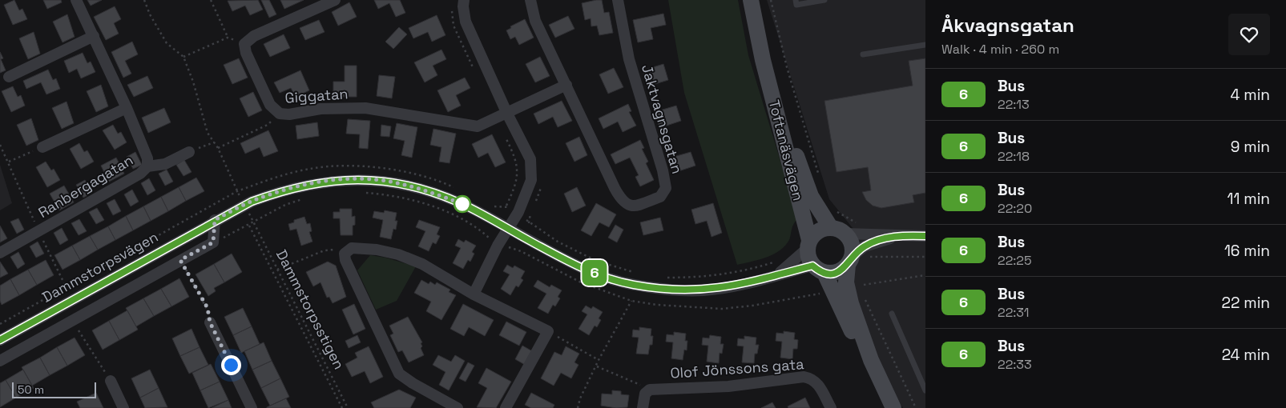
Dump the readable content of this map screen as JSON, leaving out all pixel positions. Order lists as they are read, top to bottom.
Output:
{
  "streets": {
    "street": [
      "Giggatan",
      "Jaktvagnsgatan",
      "Toftanäsvägen",
      "Ranbergagatan",
      "Dammstorpsvägen",
      "Olof Jönssons gata"
    ],
    "path": ["Dammstorpsstigen"]
  },
  "crossings": [
    ["Toftanäsvägen", "Dammstorpsvägen"]
  ],
  "lines": ["bus line 6"],
  "scale_bar": "50 m",
  "page": {
    "on_map": "6",
    "heading": ["Åkvagnsgatan", "Walk · 4 min · 260 m"],
    "list": [
      {
        "mark": "6",
        "name": "Bus",
        "note": "22:13",
        "value": "4 min"
      },
      {
        "mark": "6",
        "name": "Bus",
        "note": "22:18",
        "value": "9 min"
      },
      {
        "mark": "6",
        "name": "Bus",
        "note": "22:20",
        "value": "11 min"
      },
      {
        "mark": "6",
        "name": "Bus",
        "note": "22:25",
        "value": "16 min"
      },
      {
        "mark": "6",
        "name": "Bus",
        "note": "22:31",
        "value": "22 min"
      },
      {
        "mark": "6",
        "name": "Bus",
        "note": "22:33",
        "value": "24 min"
      }
    ],
    "scale": "50 m"
  }
}
